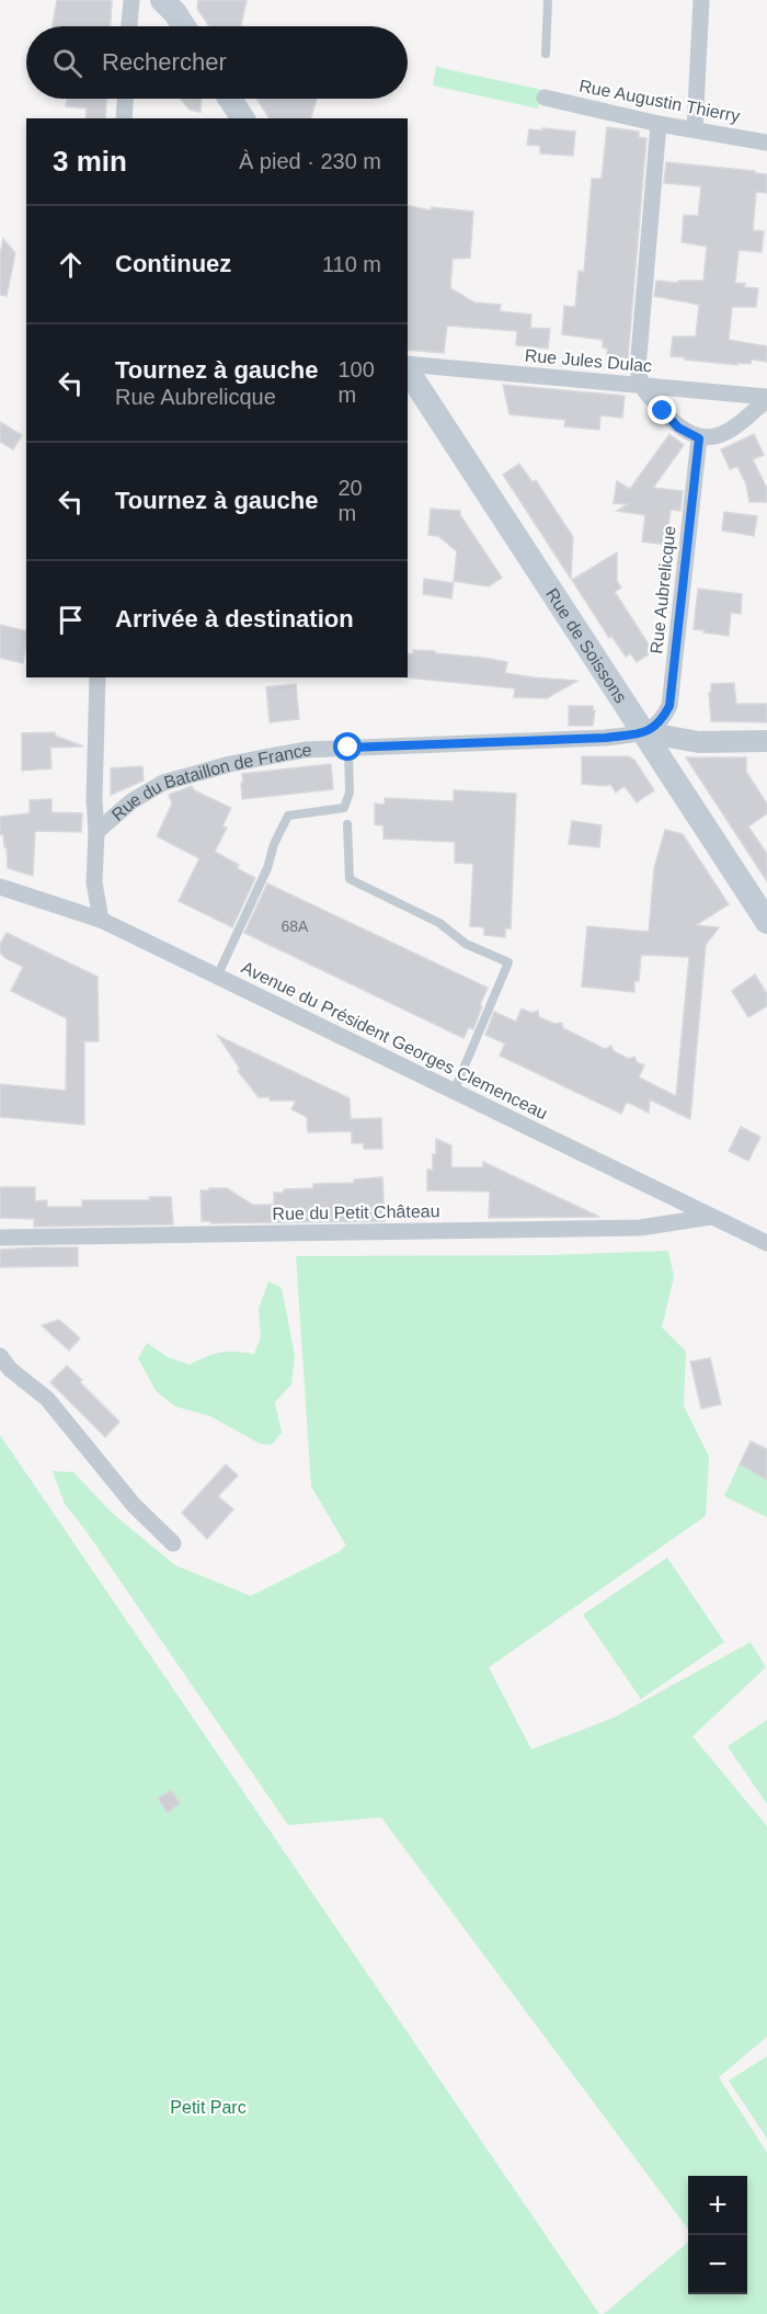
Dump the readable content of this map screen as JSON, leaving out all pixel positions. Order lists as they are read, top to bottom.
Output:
{
  "streets": {
    "main road": ["Rue de Soissons"],
    "street": [
      "Rue Augustin Thierry",
      "Rue Jules Dulac",
      "Rue Aubrelicque",
      "Rue du Bataillon de France",
      "Avenue du Président Georges Clemenceau",
      "Rue du Petit Château"
    ]
  },
  "crossings": [
    ["Rue Aubrelicque", "Rue de Soissons"],
    ["Rue Aubrelicque", "Rue du Bataillon de France"],
    ["Rue de Soissons", "Rue du Bataillon de France"],
    ["Avenue du Président Georges Clemenceau", "Rue du Petit Château"]
  ],
  "parks": ["Petit Parc"],
  "house_numbers": ["68A"],
  "page": {
    "search": "Rechercher",
    "heading": ["3 min", "À pied · 230 m"],
    "list": [
      ["Continuez", "110 m"],
      ["Tournez à gauche", "Rue Aubrelicque", "100 m"],
      ["Tournez à gauche", "20 m"],
      "Arrivée à destination"
    ],
    "map_buttons": ["+", "−"]
  }
}
